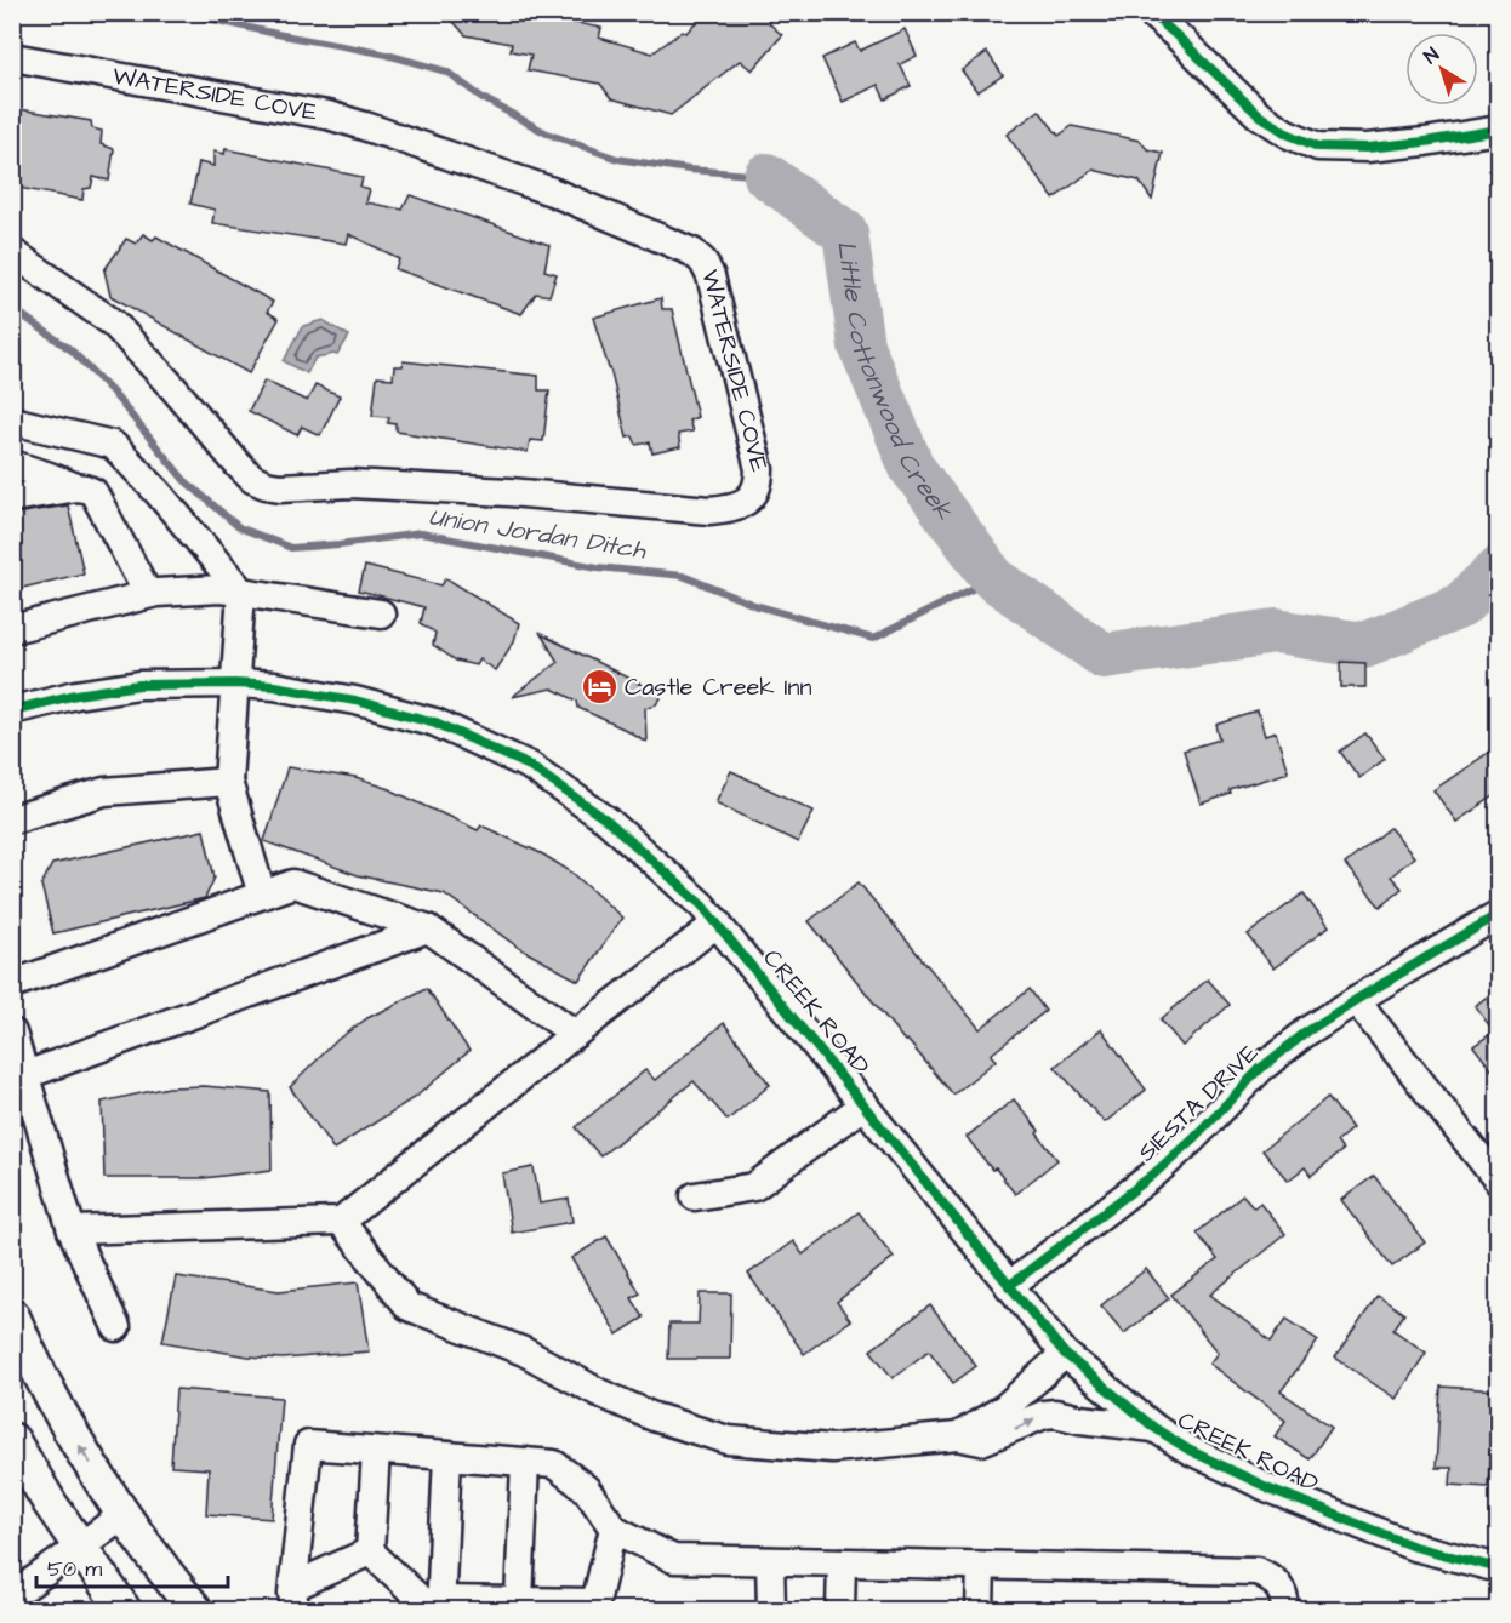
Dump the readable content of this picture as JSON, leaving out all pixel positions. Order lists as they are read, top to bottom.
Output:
{
  "streets": {
    "street": ["WATERSIDE COVE", "CREEK ROAD", "SIESTA DRIVE"]
  },
  "crossings": [
    ["CREEK ROAD", "SIESTA DRIVE"]
  ],
  "water": ["Little Cottonwood Creek", "Union Jordan Ditch"],
  "places": {
    "hotel": ["Castle Creek Inn"]
  },
  "scale_bar": "50 m",
  "north": "top left"
}
